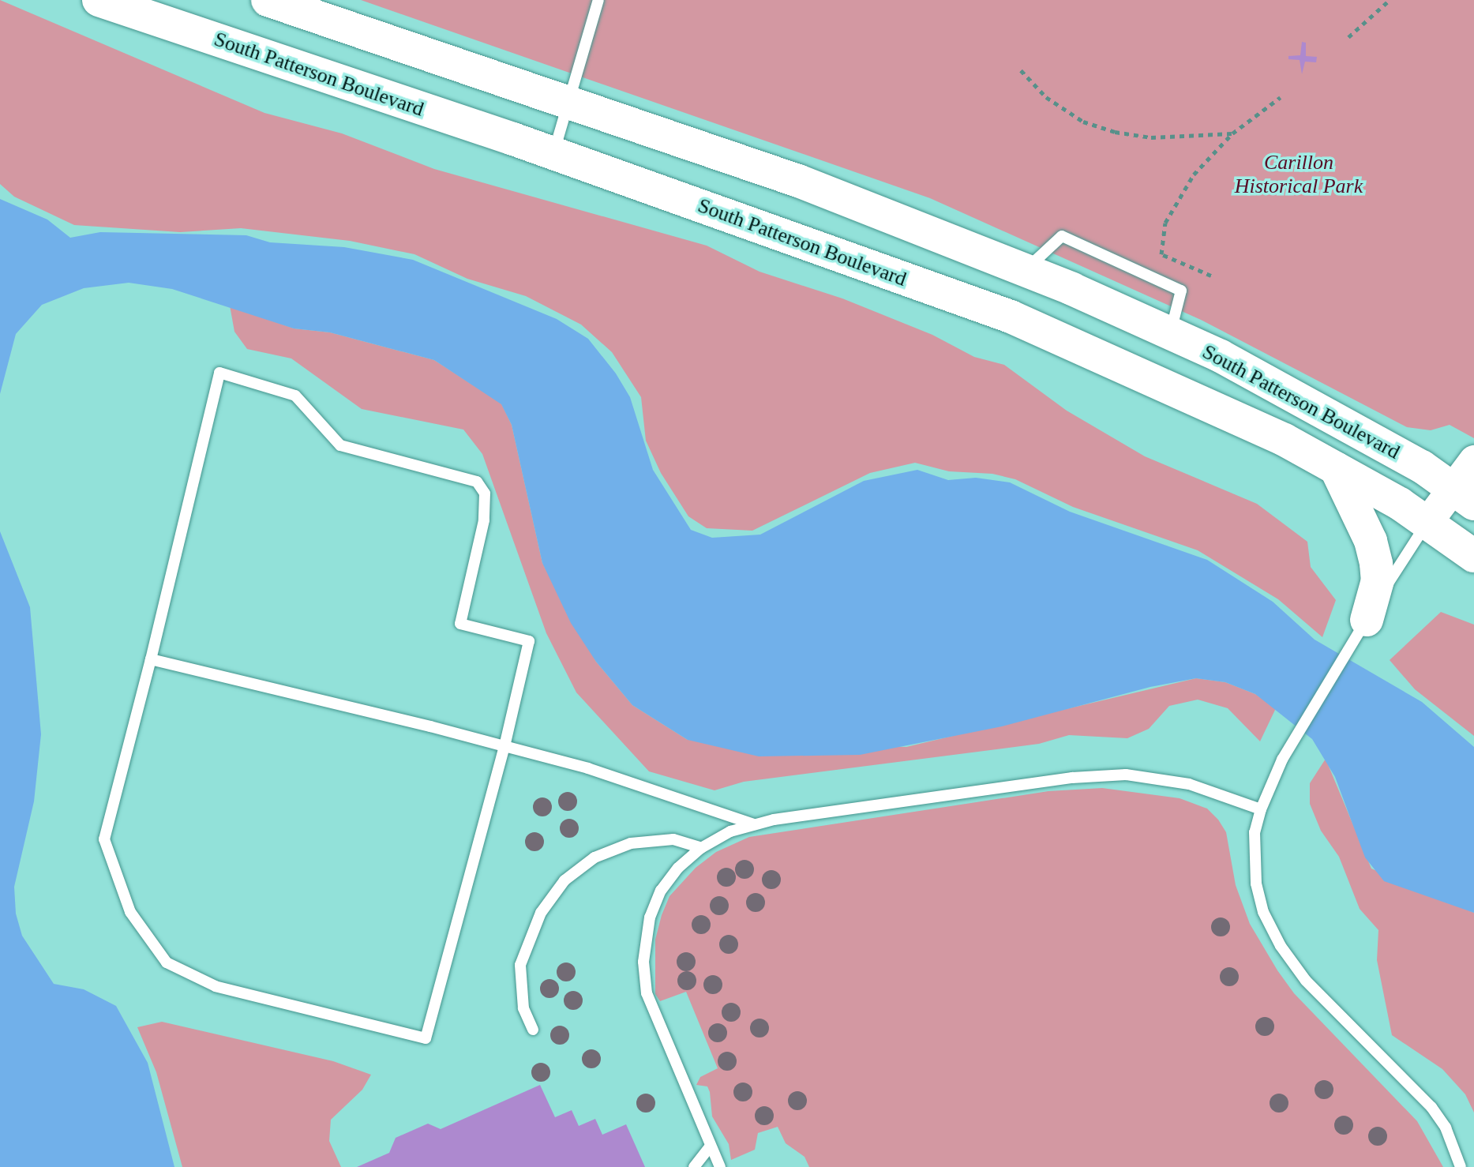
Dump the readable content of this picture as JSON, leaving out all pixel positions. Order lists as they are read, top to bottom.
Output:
{
  "streets": {
    "main road": ["South Patterson Boulevard"]
  },
  "parks": ["Carillon Historical Park"]
}
